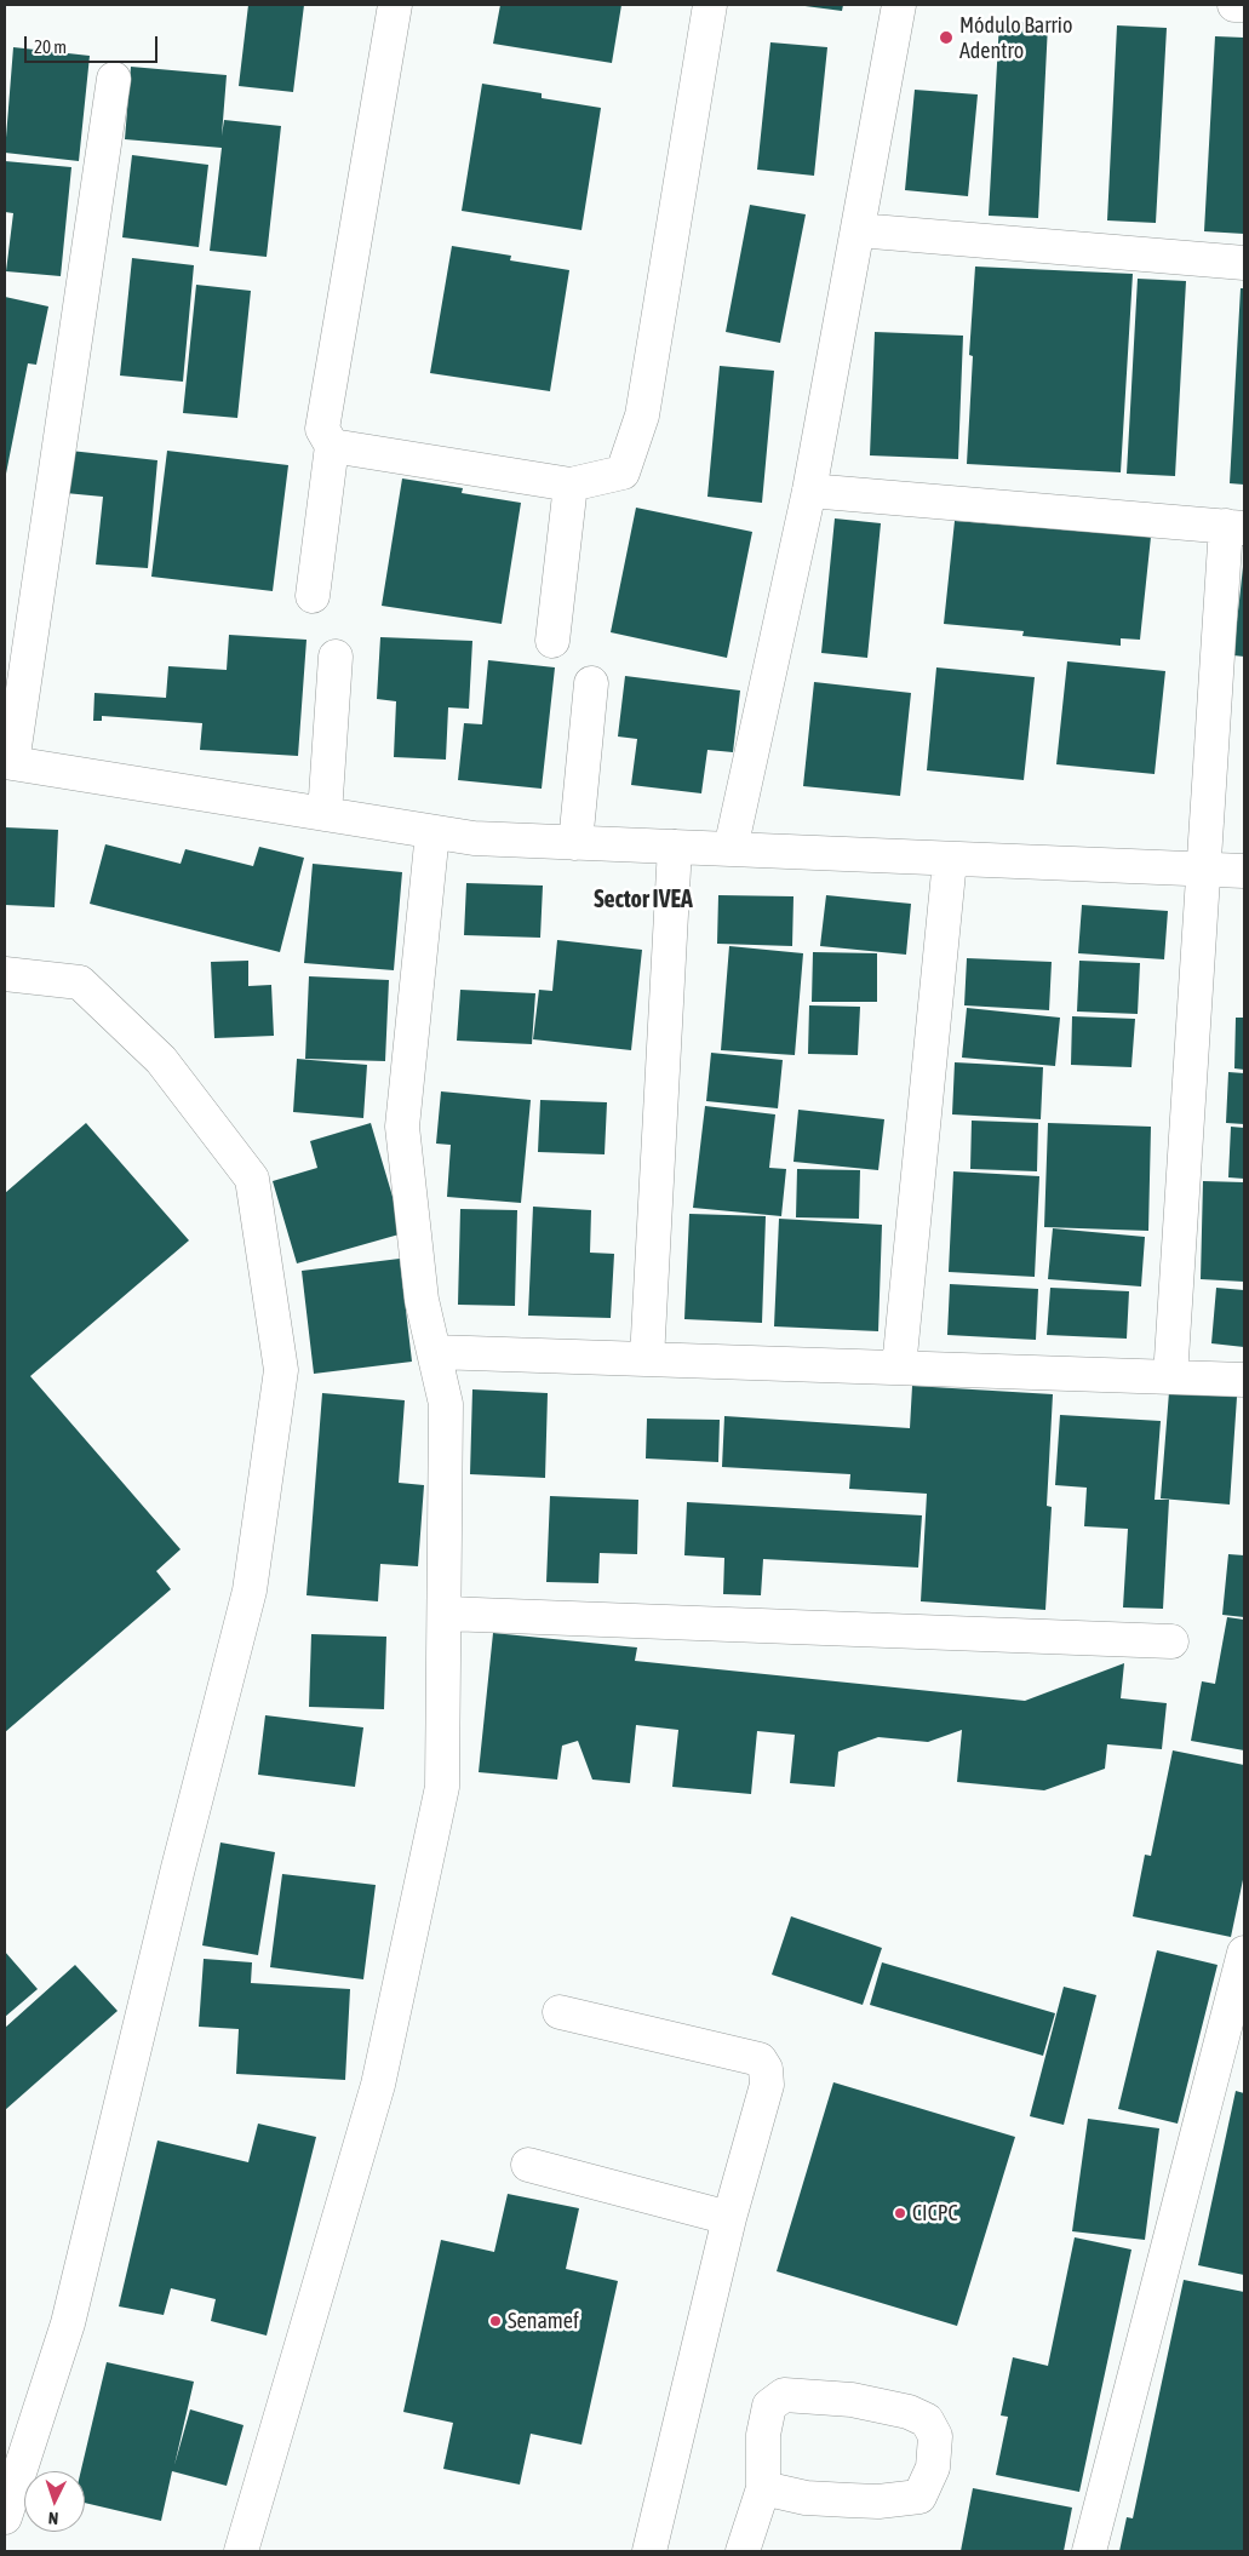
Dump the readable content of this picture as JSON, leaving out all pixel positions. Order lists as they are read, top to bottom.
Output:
{
  "districts": ["Sector IVEA"],
  "places": ["Módulo Barrio Adentro", "CICPC", "Senamef"],
  "scale_bar": "20 m",
  "north": "bottom"
}
